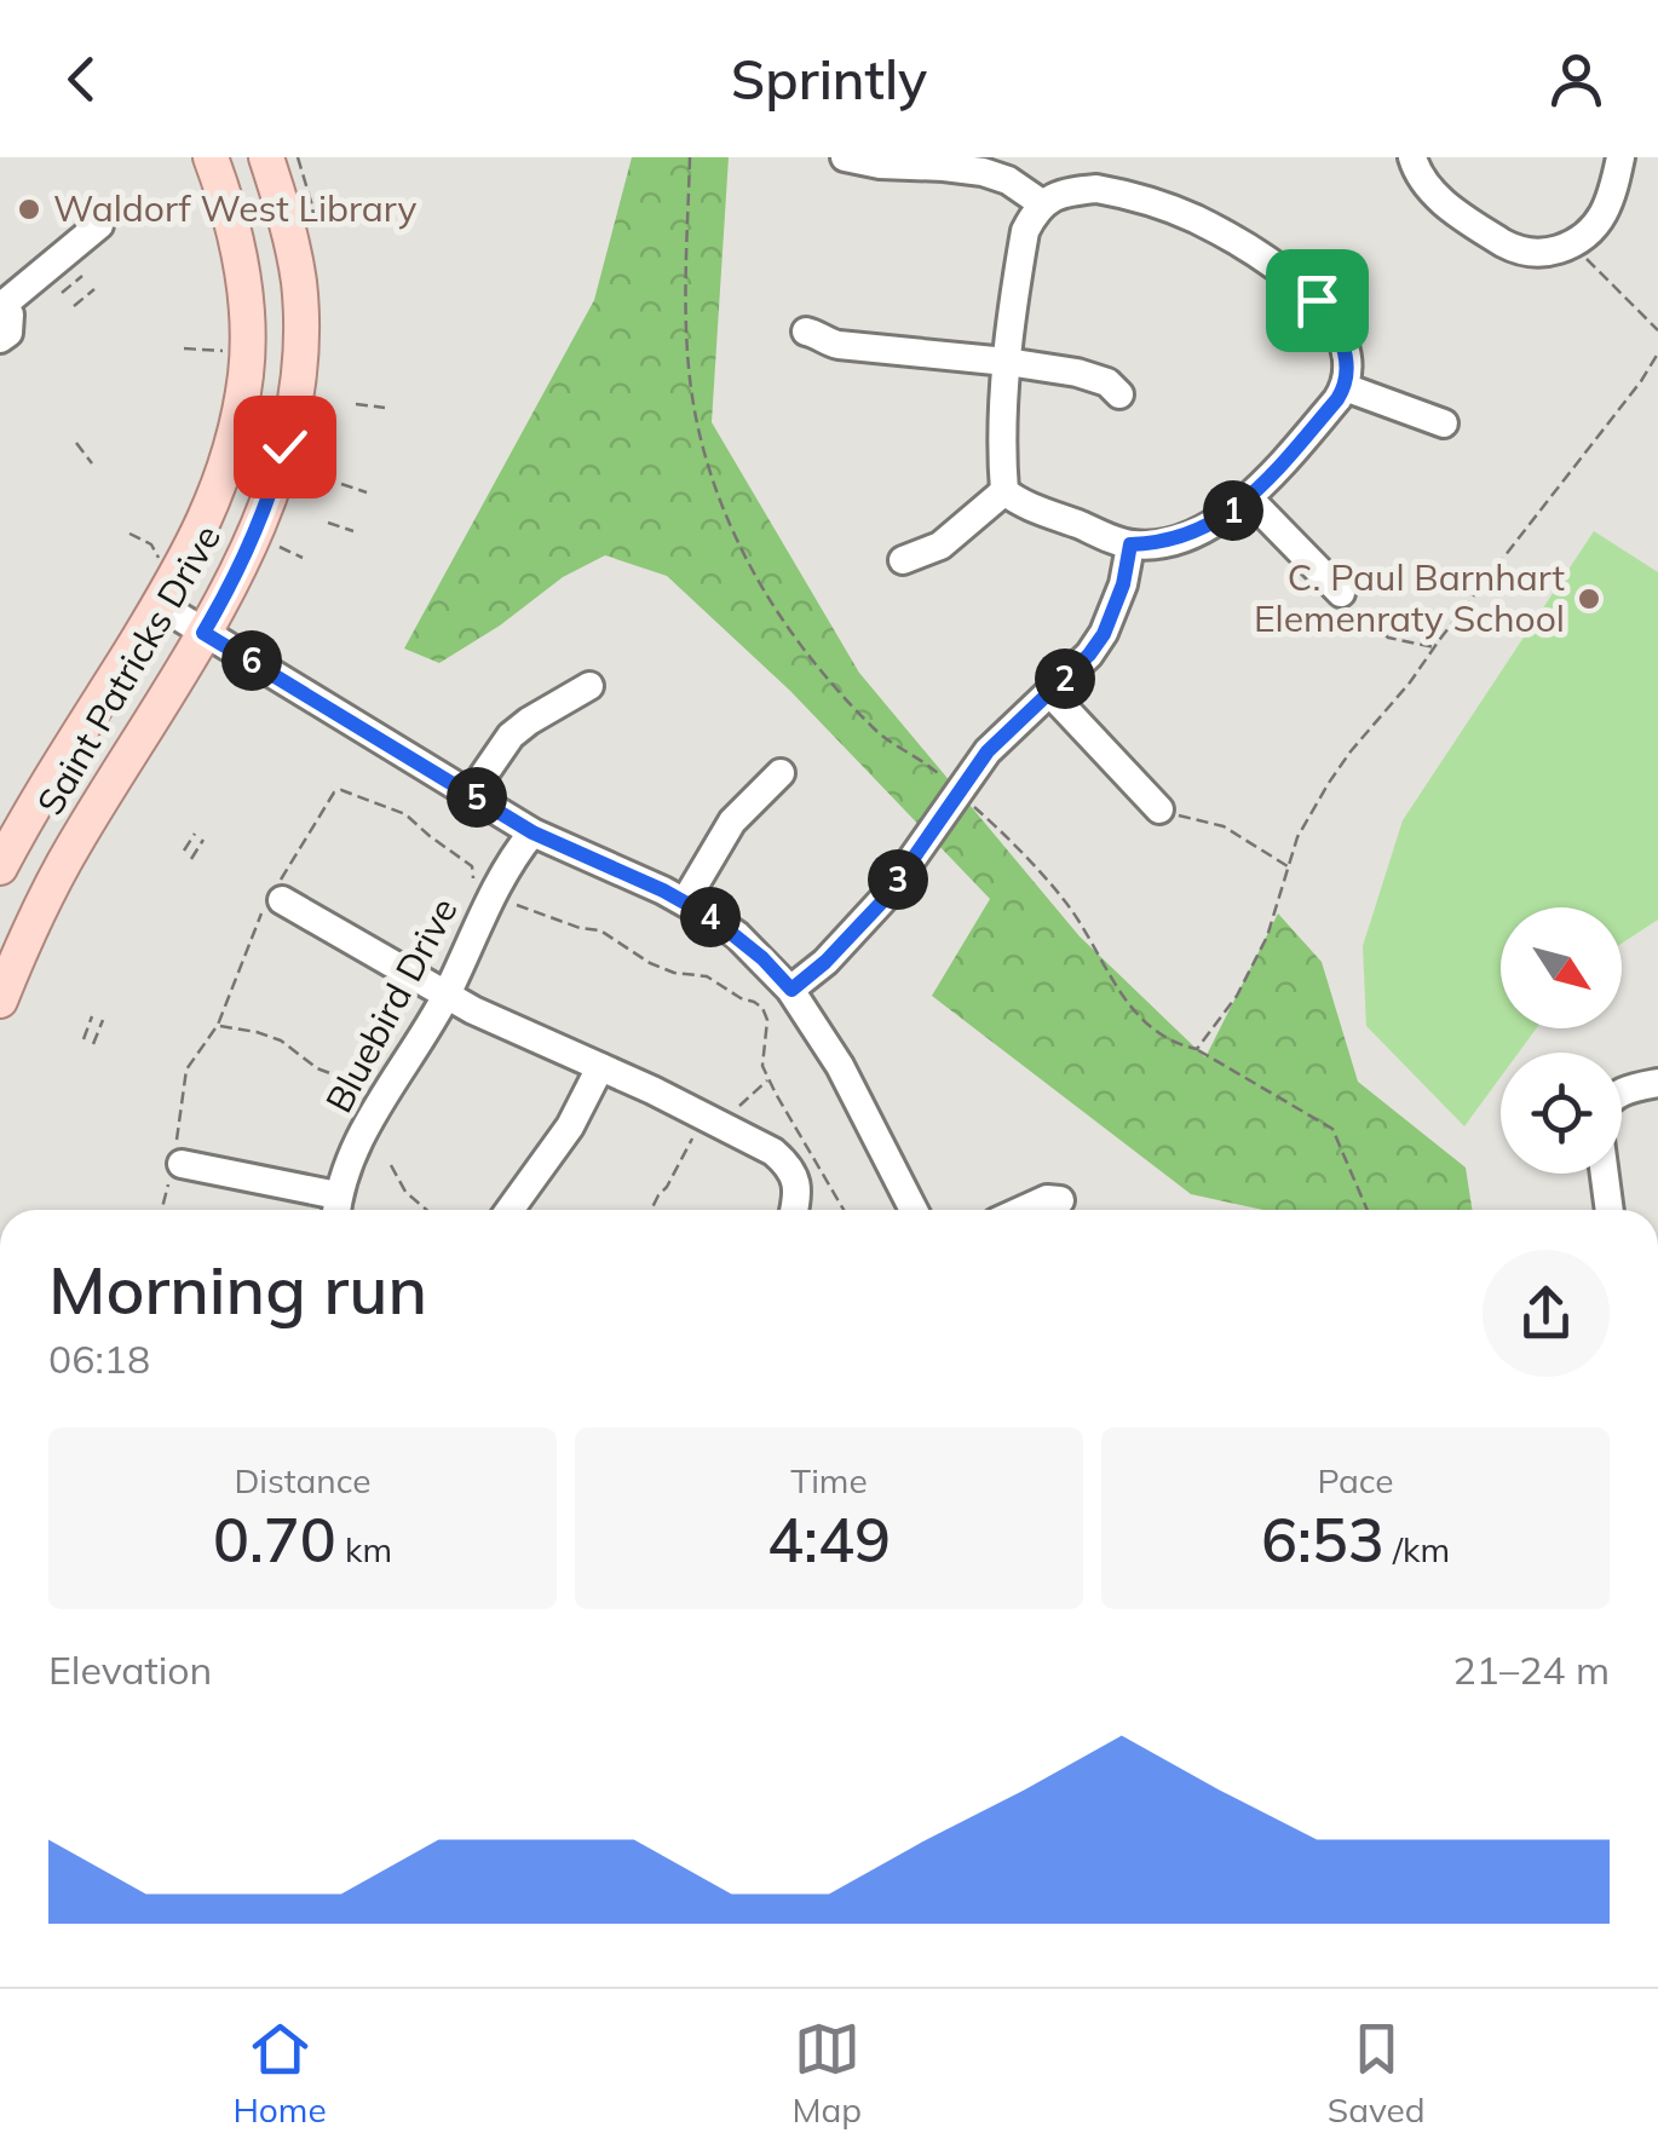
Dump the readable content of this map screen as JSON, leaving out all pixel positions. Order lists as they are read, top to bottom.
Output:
{
  "streets": {
    "main road": ["Saint Patricks Drive"],
    "street": ["Bluebird Drive"]
  },
  "places": ["Waldorf West Library", "C. Paul Barnhart Elemenraty School"],
  "north": "bottom right",
  "page": {
    "header": "Sprintly",
    "pins": [
      "1",
      "6",
      "2",
      "5",
      "3",
      "4"
    ],
    "heading": ["Morning run", "06:18"],
    "stats": [
      ["Distance", "0.70 km"],
      ["Time", "4:49"],
      ["Pace", "6:53 /km"]
    ],
    "chart": ["Elevation", "21–24 m"],
    "tabs": ["Home", "Map", "Saved"]
  }
}
